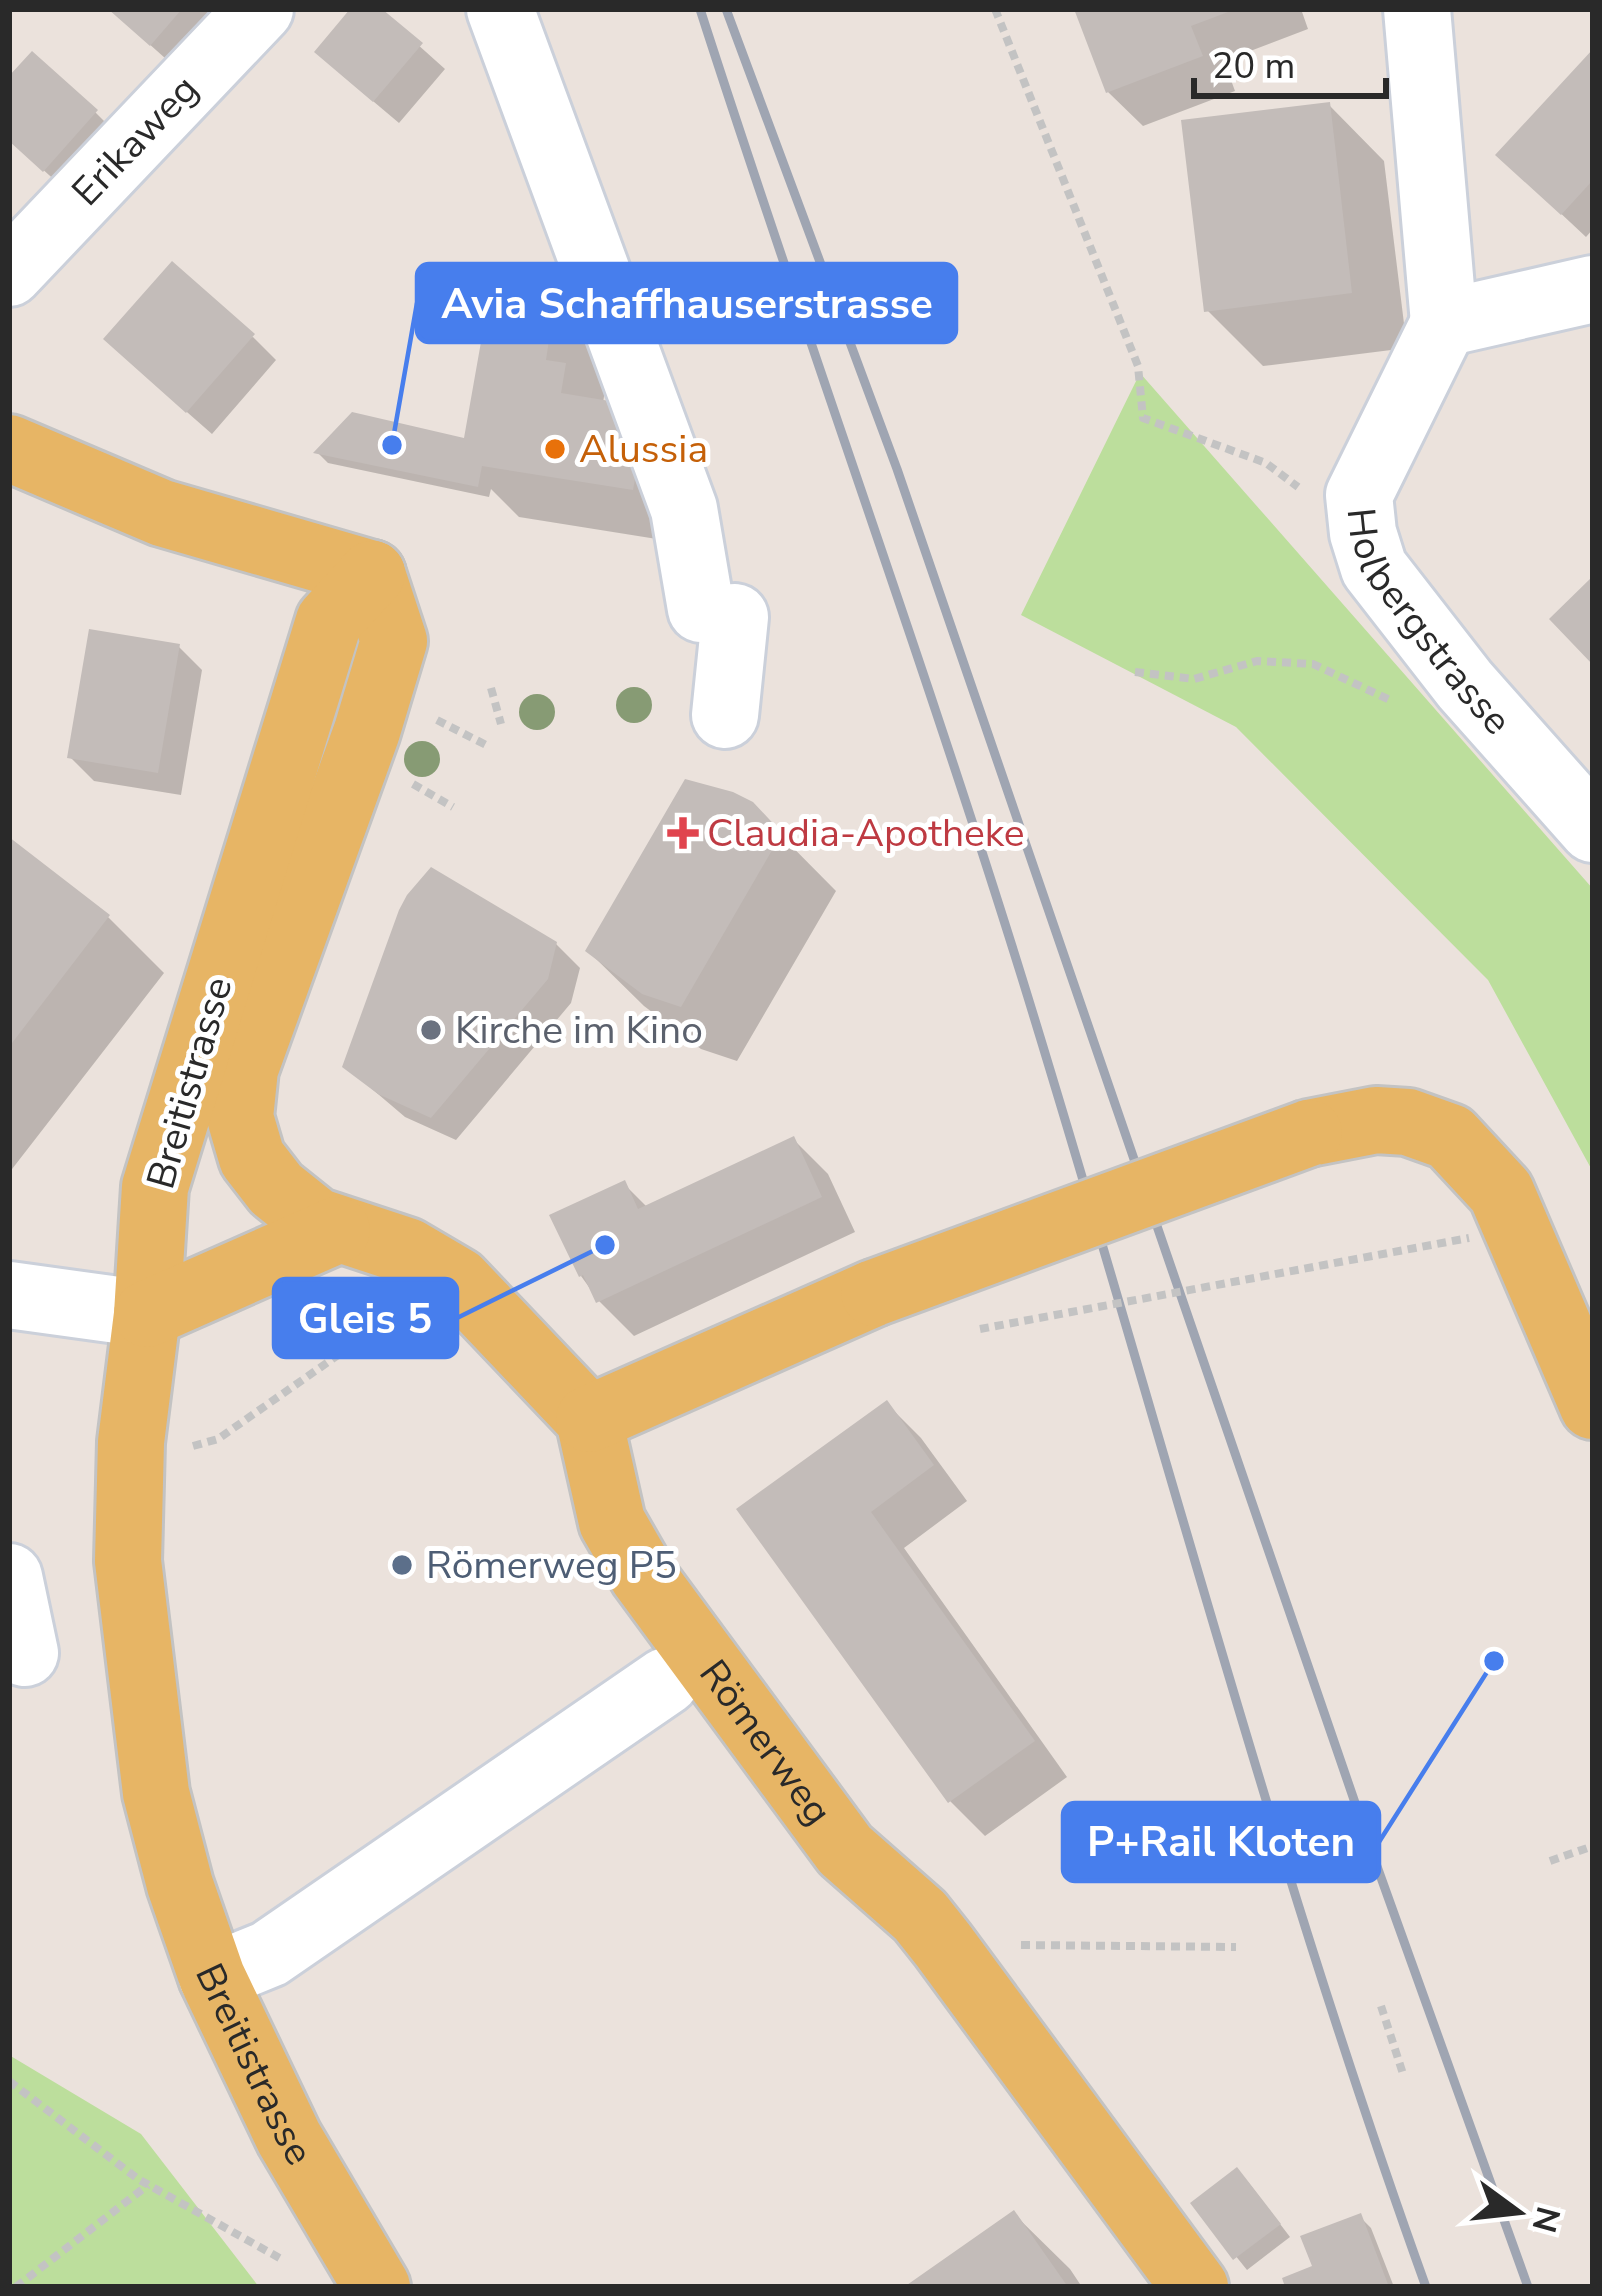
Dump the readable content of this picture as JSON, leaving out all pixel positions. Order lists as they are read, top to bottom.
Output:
{
  "streets": {
    "main road": ["Breitistrasse", "Römerweg"],
    "street": ["Erikaweg", "Holbergstrasse"]
  },
  "places": {
    "other": [
      "Avia Schaffhauserstrasse",
      "Alussia",
      "Kirche im Kino",
      "Gleis 5",
      "Römerweg P5",
      "P+Rail Kloten"
    ],
    "health": ["Claudia-Apotheke"]
  },
  "scale_bar": "20 m",
  "north": "right"
}
